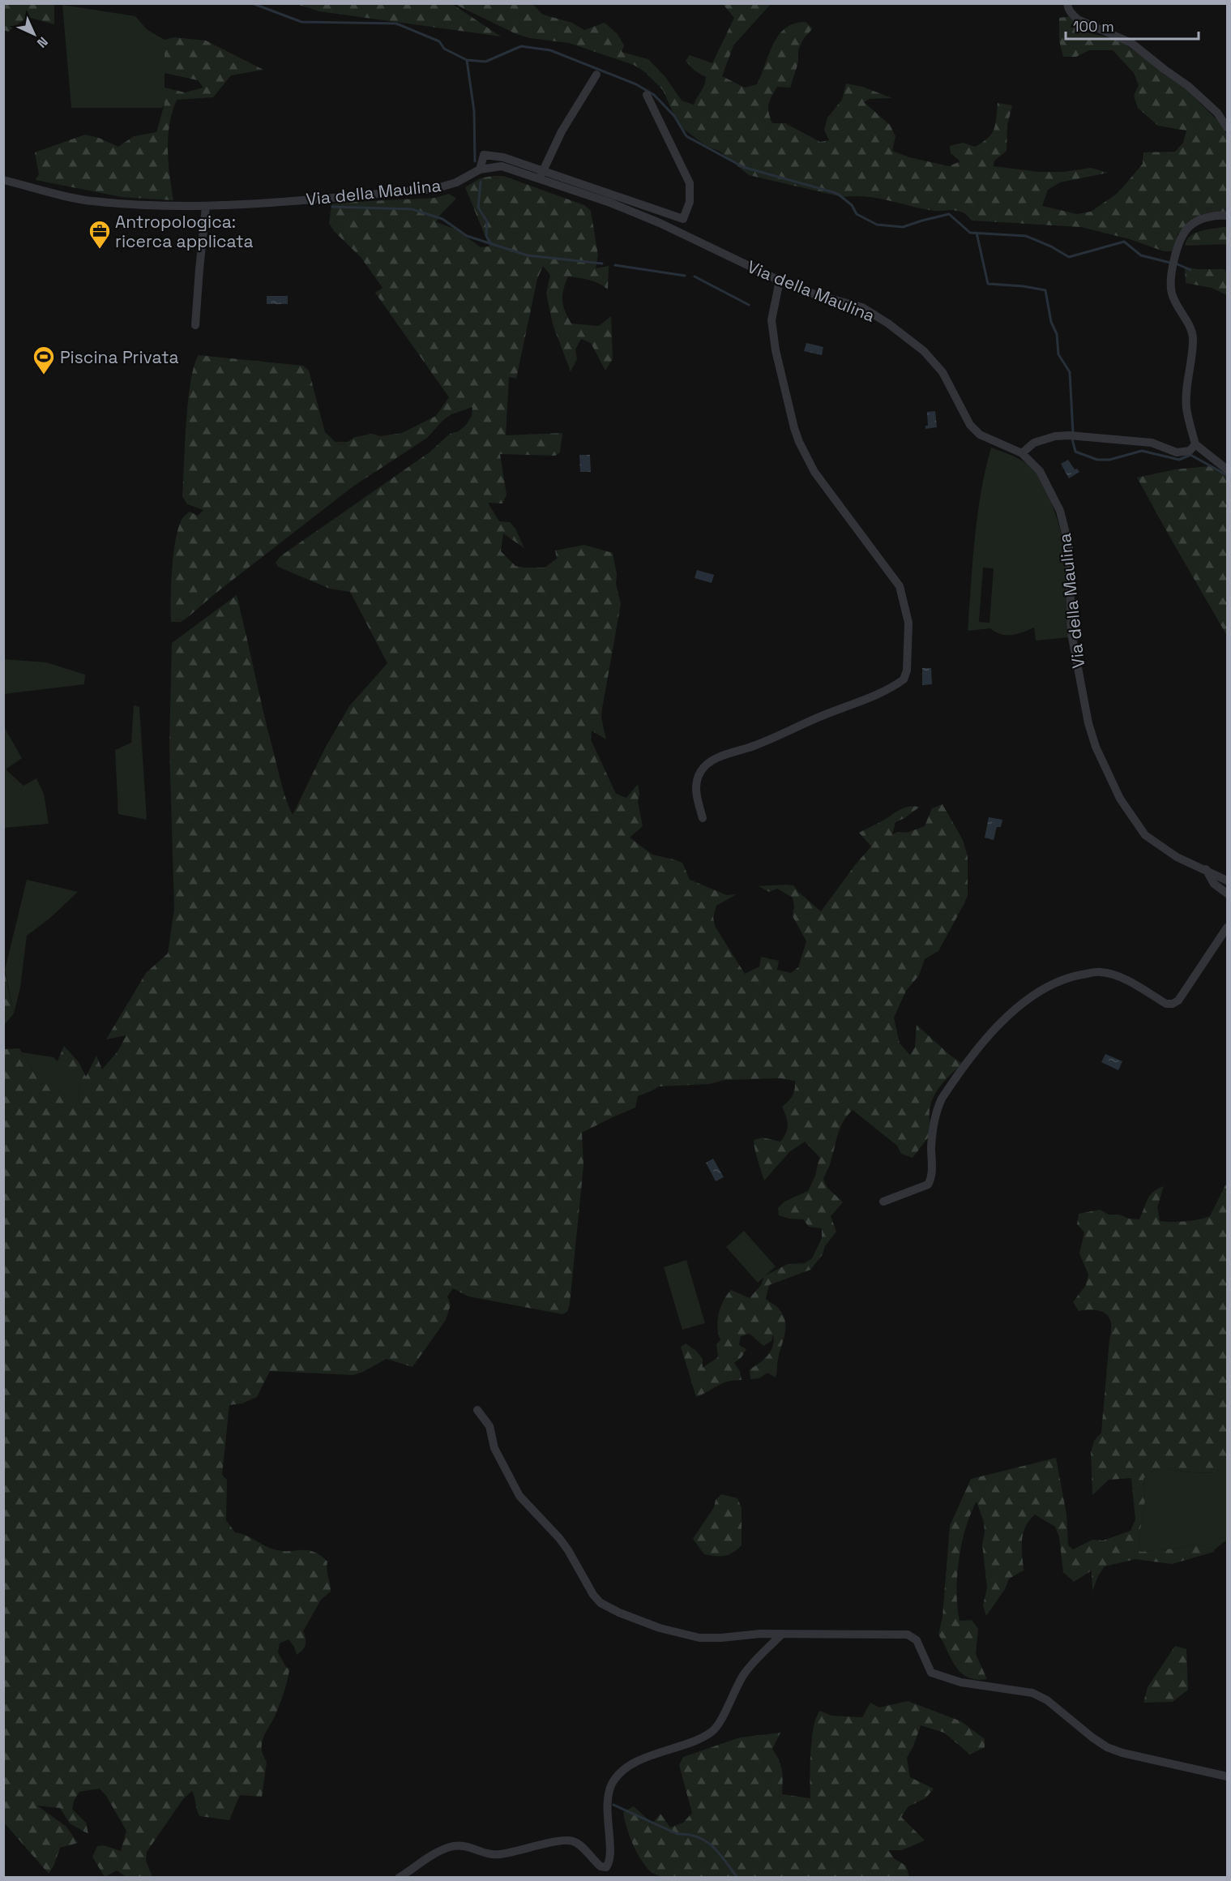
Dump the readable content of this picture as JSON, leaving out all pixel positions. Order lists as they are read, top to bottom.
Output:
{
  "streets": {
    "street": ["Via della Maulina"]
  },
  "places": {
    "office": ["Antropologica: ricerca applicata"],
    "sports": ["Piscina Privata"]
  },
  "scale_bar": "100 m",
  "north": "bottom right"
}
